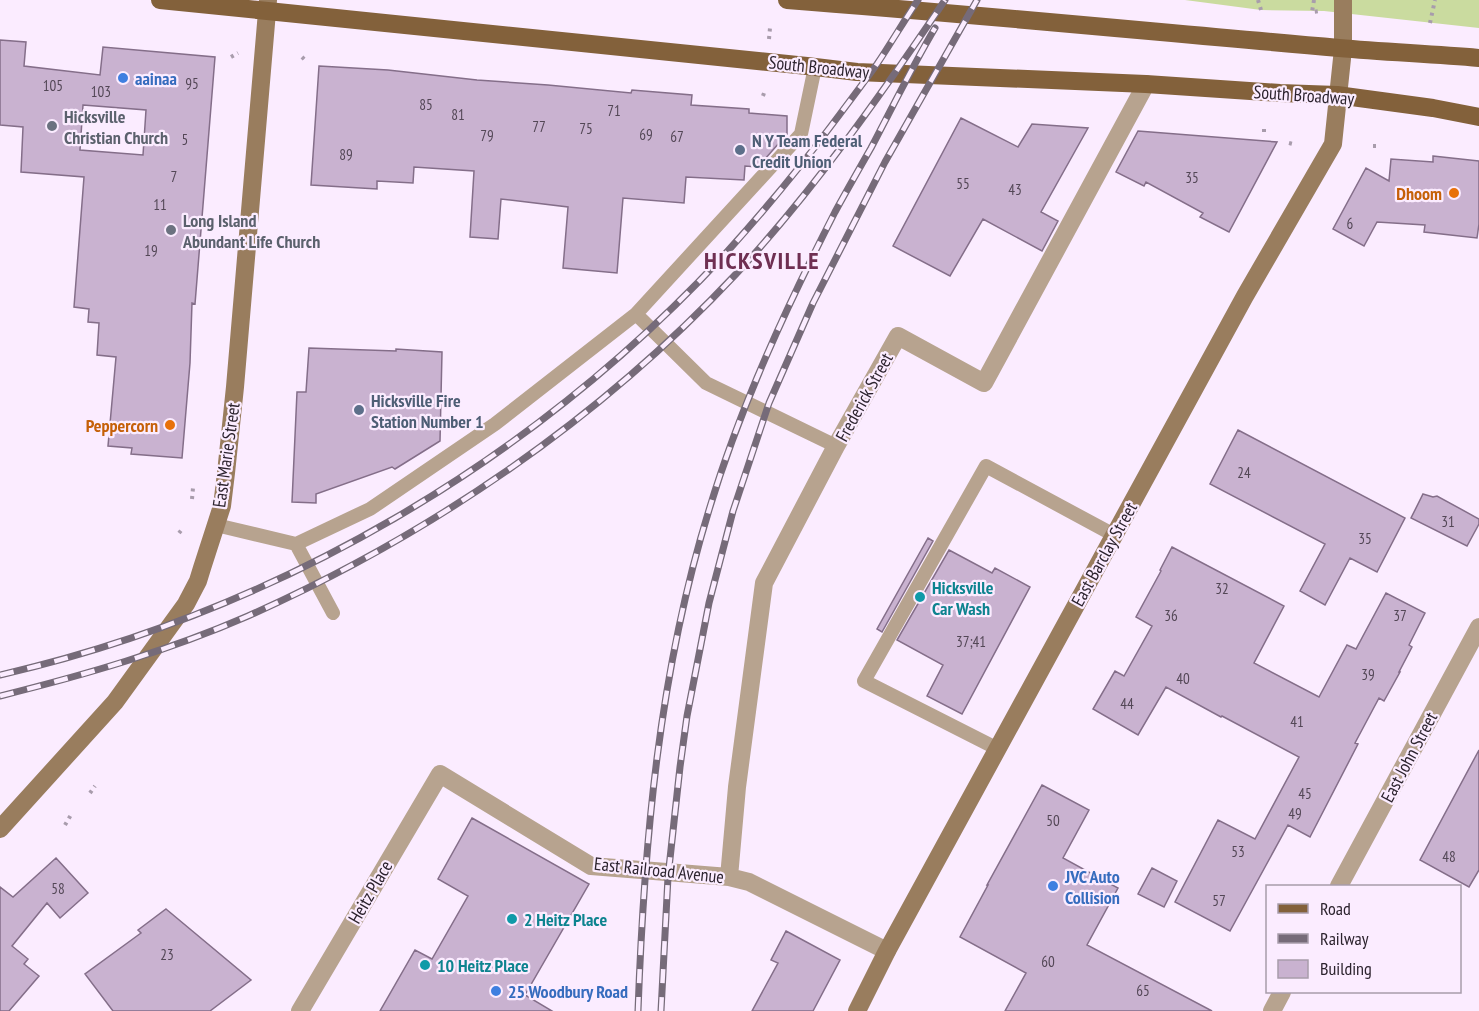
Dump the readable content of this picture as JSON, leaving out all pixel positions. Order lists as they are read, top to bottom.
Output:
{
  "streets": {
    "main road": ["South Broadway", "East Marie Street", "East Barclay Street"],
    "street": [
      "Frederick Street",
      "East John Street",
      "East Railroad Avenue",
      "Heitz Place"
    ]
  },
  "crossings": [
    ["South Broadway", "Frederick Street"],
    ["South Broadway", "East Marie Street"],
    ["South Broadway", "East Barclay Street"],
    ["Frederick Street", "East Railroad Avenue"],
    ["East Barclay Street", "East Railroad Avenue"],
    ["East Railroad Avenue", "Heitz Place"]
  ],
  "districts": ["HICKSVILLE"],
  "places": [
    "aainaa",
    "Hicksville Christian Church",
    "N Y Team Federal Credit Union",
    "Dhoom",
    "Long Island Abundant Life Church",
    "Hicksville Fire Station Number 1",
    "Peppercorn",
    "Hicksville Car Wash",
    "JVC Auto Collision",
    "2 Heitz Place",
    "10 Heitz Place",
    "25 Woodbury Road"
  ],
  "house_numbers": [
    "95",
    "105",
    "103",
    "85",
    "71",
    "81",
    "77",
    "75",
    "69",
    "79",
    "67",
    "5",
    "89",
    "7",
    "35",
    "55",
    "43",
    "11",
    "6",
    "19",
    "24",
    "31",
    "35",
    "32",
    "36",
    "37",
    "37;41",
    "39",
    "40",
    "44",
    "41",
    "45",
    "49",
    "50",
    "53",
    "48",
    "58",
    "57",
    "23",
    "60",
    "65"
  ],
  "legend": ["Road", "Railway", "Building"]
}
